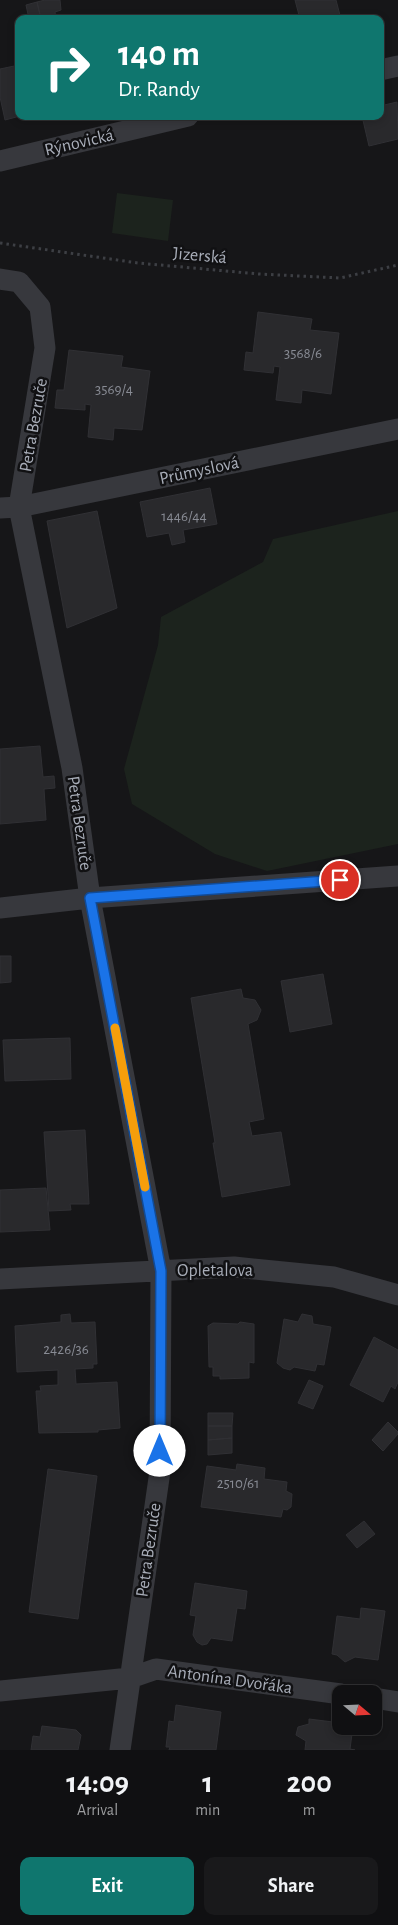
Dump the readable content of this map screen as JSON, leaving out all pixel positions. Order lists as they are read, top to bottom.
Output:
{
  "streets": {
    "street": [
      "Rýnovická",
      "Petra Bezruče",
      "Průmyslová",
      "Opletalova",
      "Antonína Dvořáka"
    ],
    "path": ["Jizerská"]
  },
  "crossings": [
    ["Petra Bezruče", "Průmyslová"],
    ["Petra Bezruče", "Opletalova"],
    ["Petra Bezruče", "Antonína Dvořáka"]
  ],
  "house_numbers": [
    "3568/6",
    "3569/4",
    "1446/44",
    "2426/36",
    "2510/61"
  ],
  "north": "right",
  "page": {
    "turn": ["140 m", "Dr. Randy"],
    "eta": [
      "14:09",
      "Arrival",
      "1",
      "min",
      "200",
      "m"
    ],
    "buttons": ["Exit", "Share"]
  }
}
